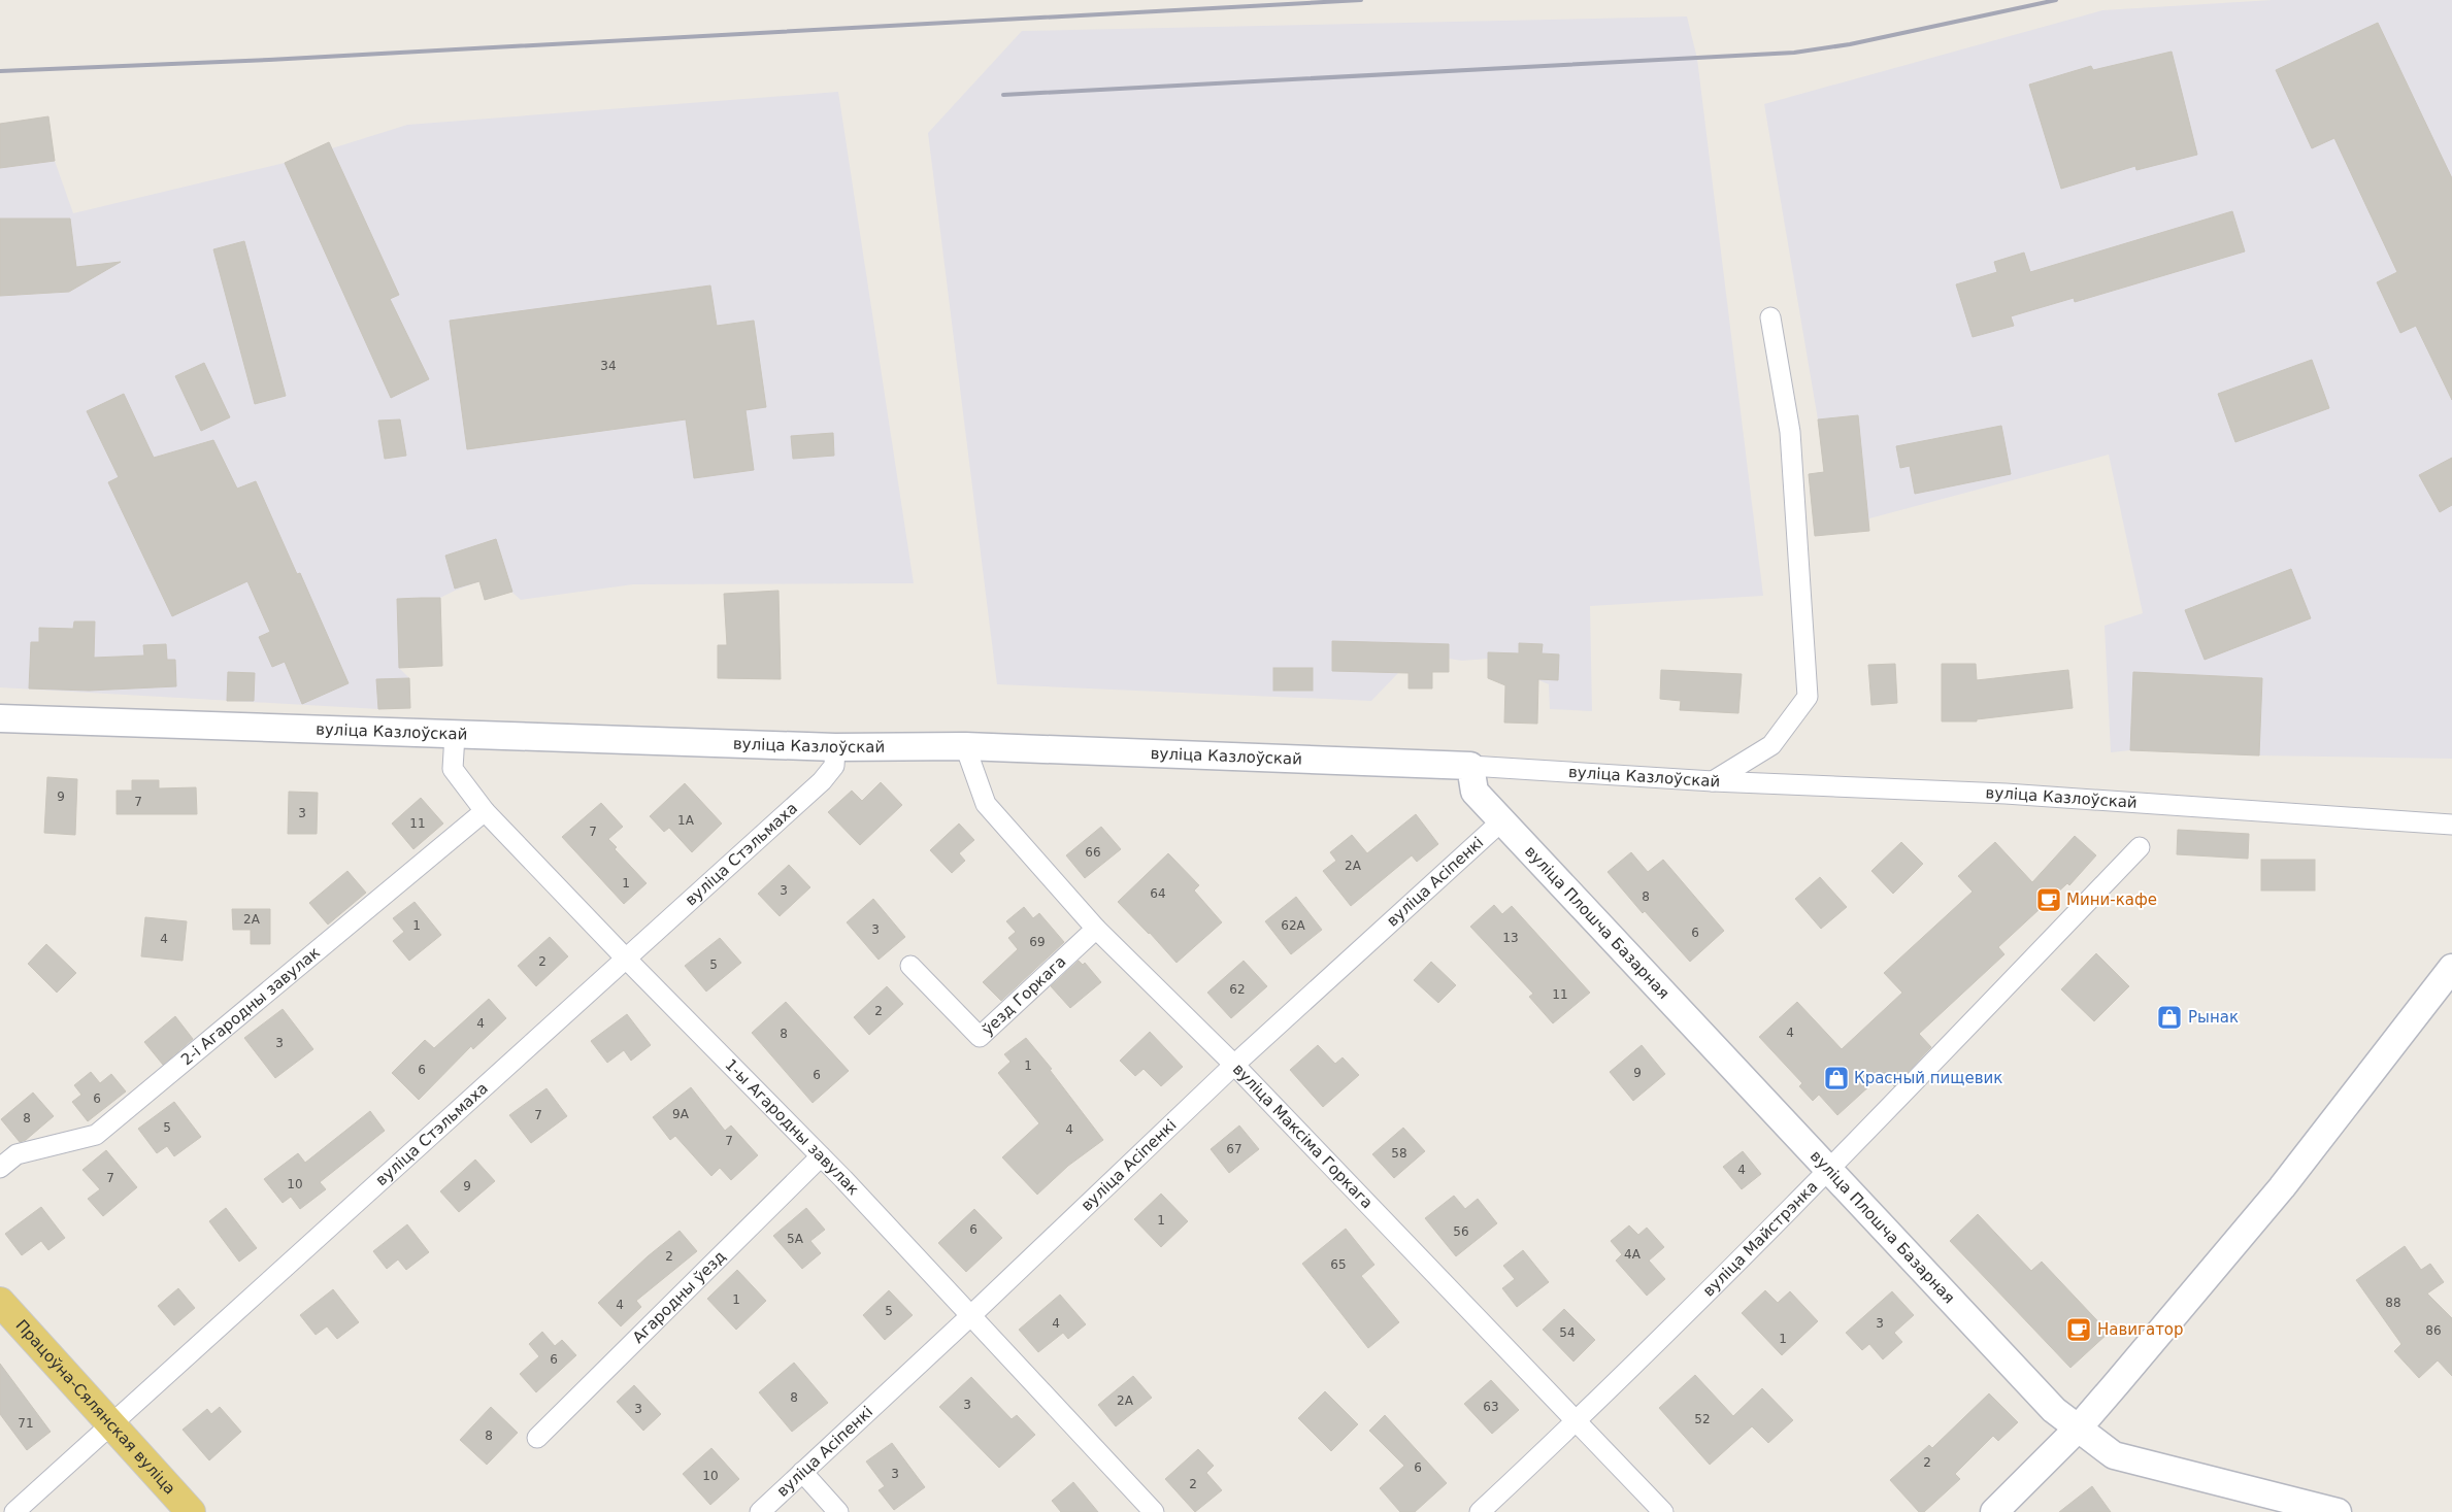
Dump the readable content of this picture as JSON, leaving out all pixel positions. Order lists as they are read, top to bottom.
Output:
{
  "streets": {
    "main road": ["Працоўна-Сялянская вуліца"],
    "street": [
      "вуліца Казлоўскай",
      "вуліца Стэльмаха",
      "вуліца Асіпенкі",
      "вуліца Плошча Базарная",
      "ўезд Горкага",
      "2-і Агародны завулак",
      "1-ы Агародны завулак",
      "вуліца Максіма Горкага",
      "вуліца Майстрэнка",
      "Агародны ўезд"
    ]
  },
  "crossings": [
    ["вуліца Казлоўскай", "вуліца Стэльмаха"],
    ["вуліца Казлоўскай", "вуліца Плошча Базарная"],
    ["вуліца Казлоўскай", "1-ы Агародны завулак"],
    ["вуліца Казлоўскай", "вуліца Максіма Горкага"],
    ["вуліца Стэльмаха", "1-ы Агародны завулак"],
    ["вуліца Стэльмаха", "Працоўна-Сялянская вуліца"],
    ["вуліца Асіпенкі", "вуліца Плошча Базарная"],
    ["вуліца Асіпенкі", "1-ы Агародны завулак"],
    ["вуліца Асіпенкі", "вуліца Максіма Горкага"],
    ["вуліца Плошча Базарная", "вуліца Майстрэнка"],
    ["ўезд Горкага", "вуліца Максіма Горкага"],
    ["2-і Агародны завулак", "1-ы Агародны завулак"],
    ["1-ы Агародны завулак", "Агародны ўезд"],
    ["вуліца Максіма Горкага", "вуліца Майстрэнка"]
  ],
  "places": {
    "cafe": ["Мини-кафе", "Навигатор"],
    "shop": ["Рынак", "Красный пищевик"]
  },
  "house_numbers": [
    "34",
    "9",
    "7",
    "3",
    "1А",
    "11",
    "7",
    "66",
    "2А",
    "1",
    "3",
    "64",
    "8",
    "2А",
    "1",
    "62А",
    "3",
    "6",
    "13",
    "4",
    "69",
    "2",
    "5",
    "62",
    "11",
    "2",
    "4",
    "4",
    "8",
    "3",
    "1",
    "6",
    "9",
    "6",
    "6",
    "9А",
    "7",
    "8",
    "5",
    "4",
    "7",
    "67",
    "58",
    "4",
    "7",
    "10",
    "9",
    "1",
    "6",
    "56",
    "5А",
    "4А",
    "2",
    "65",
    "1",
    "88",
    "4",
    "5",
    "4",
    "3",
    "86",
    "54",
    "1",
    "6",
    "8",
    "2А",
    "3",
    "63",
    "3",
    "52",
    "71",
    "8",
    "2",
    "6",
    "3",
    "10",
    "2"
  ]
}
